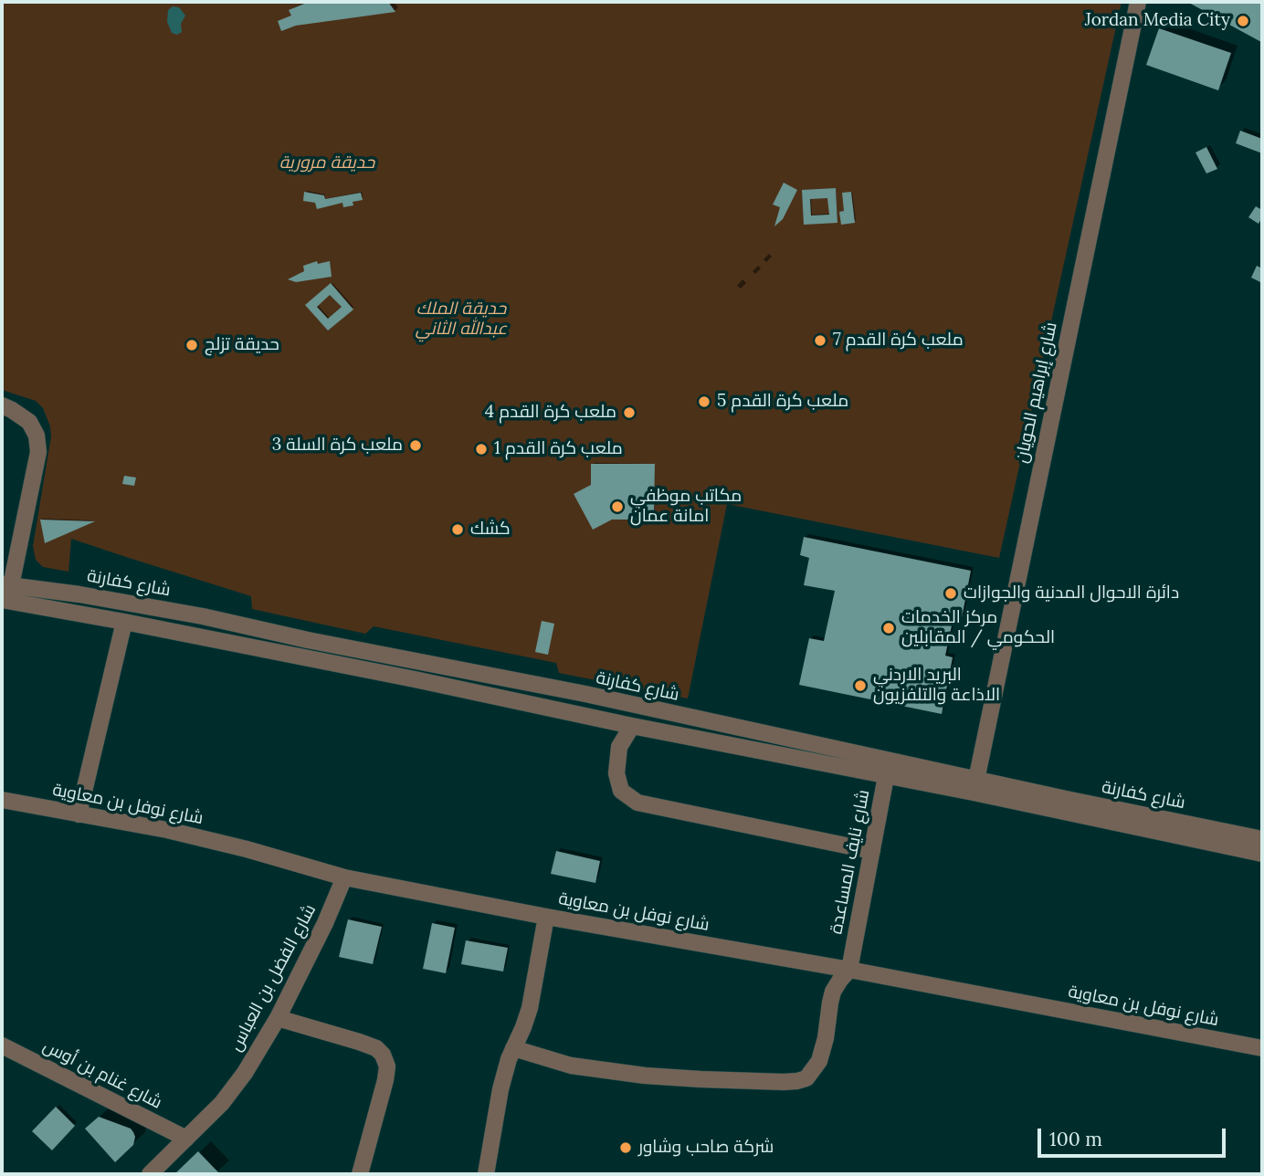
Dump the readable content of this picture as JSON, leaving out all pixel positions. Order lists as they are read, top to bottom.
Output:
{
  "streets": {
    "street": [
      "شارع إبراهيم الحويان",
      "شارع كفارنة",
      "شارع نوفل بن معاوية",
      "شارع نايف المساعدة",
      "شارع الفضل بن العباس",
      "شارع غنام بن أوس"
    ]
  },
  "crossings": [
    ["شارع إبراهيم الحويان", "شارع كفارنة"],
    ["شارع كفارنة", "شارع نايف المساعدة"],
    ["شارع نوفل بن معاوية", "شارع نايف المساعدة"],
    ["شارع نوفل بن معاوية", "شارع الفضل بن العباس"],
    ["شارع الفضل بن العباس", "شارع غنام بن أوس"]
  ],
  "parks": ["حديقة مرورية", "حديقة الملك عبدالله الثاني"],
  "places": [
    "Jordan Media City",
    "ملعب كرة القدم 7",
    "حديقة تزلج",
    "ملعب كرة القدم 5",
    "ملعب كرة القدم 4",
    "ملعب كرة السلة 3",
    "ملعب كرة القدم 1",
    "مكاتب موظفي امانة عمان",
    "كشك",
    "دائرة الاحوال المدنية والجوازات",
    "مركز الخدمات الحكومي / المقابلين",
    "البريد الاردني الاذاعة والتلفزيون",
    "شركة صاحب وشاور"
  ],
  "scale_bar": "100 m"
}
